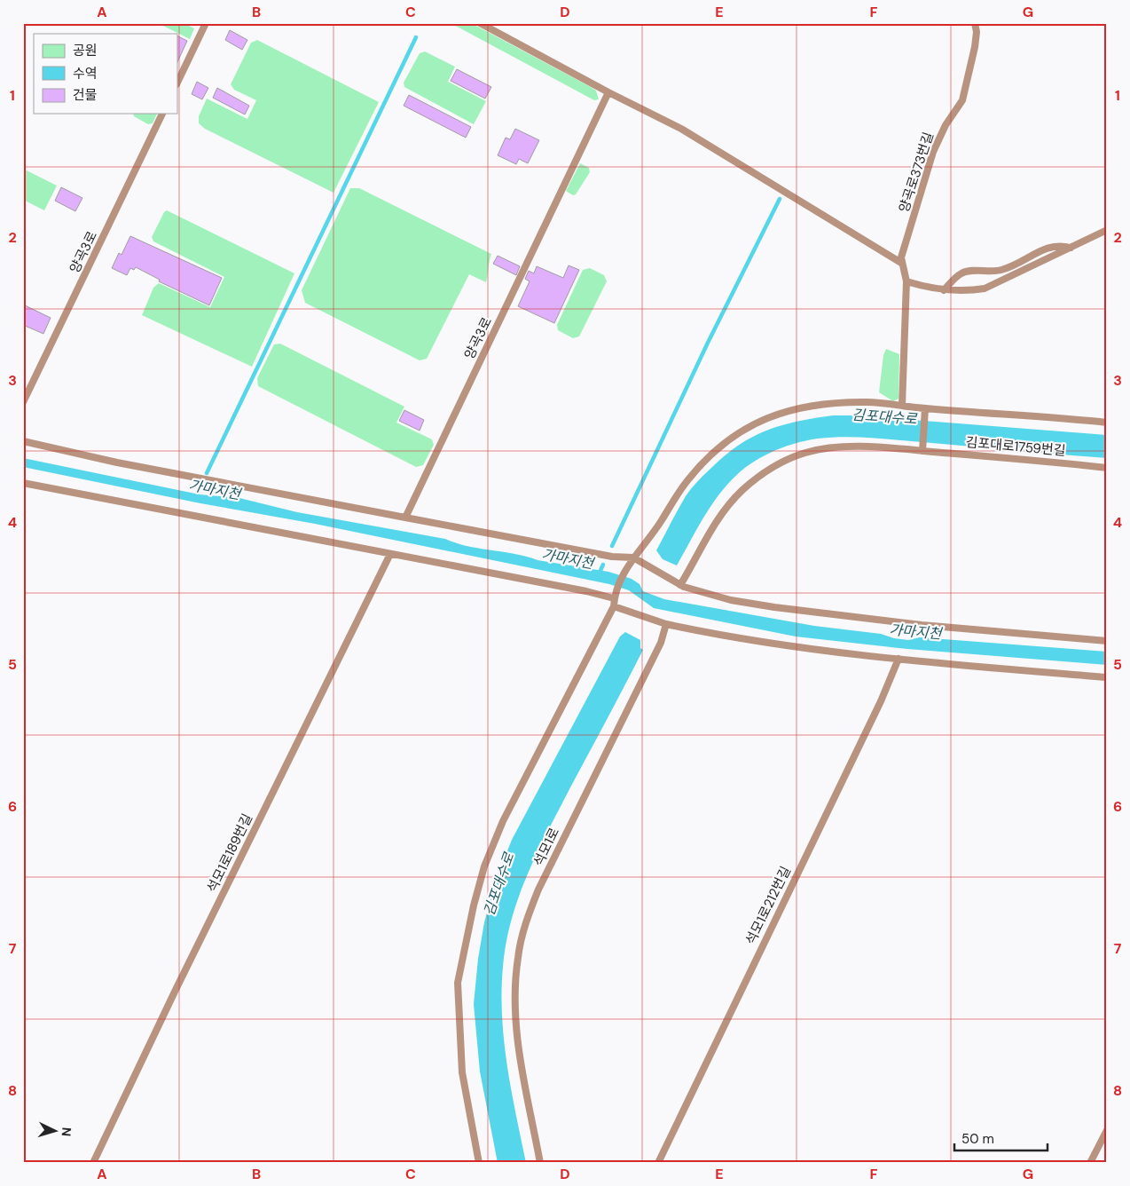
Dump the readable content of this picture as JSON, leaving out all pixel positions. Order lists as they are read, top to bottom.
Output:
{
  "streets": {
    "lane": [
      "양곡로373번길",
      "양곡3로",
      "김포대로1759번길",
      "석모1로",
      "석모1로189번길",
      "석모1로212번길"
    ]
  },
  "water": ["김포대수로", "가마지천"],
  "legend": ["공원", "수역", "건물"],
  "scale_bar": "50 m",
  "north": "right",
  "grid": {
    "columns": [
      "A",
      "B",
      "C",
      "D",
      "E",
      "F",
      "G"
    ],
    "rows": [
      "1",
      "2",
      "3",
      "4",
      "5",
      "6",
      "7",
      "8"
    ]
  }
}
